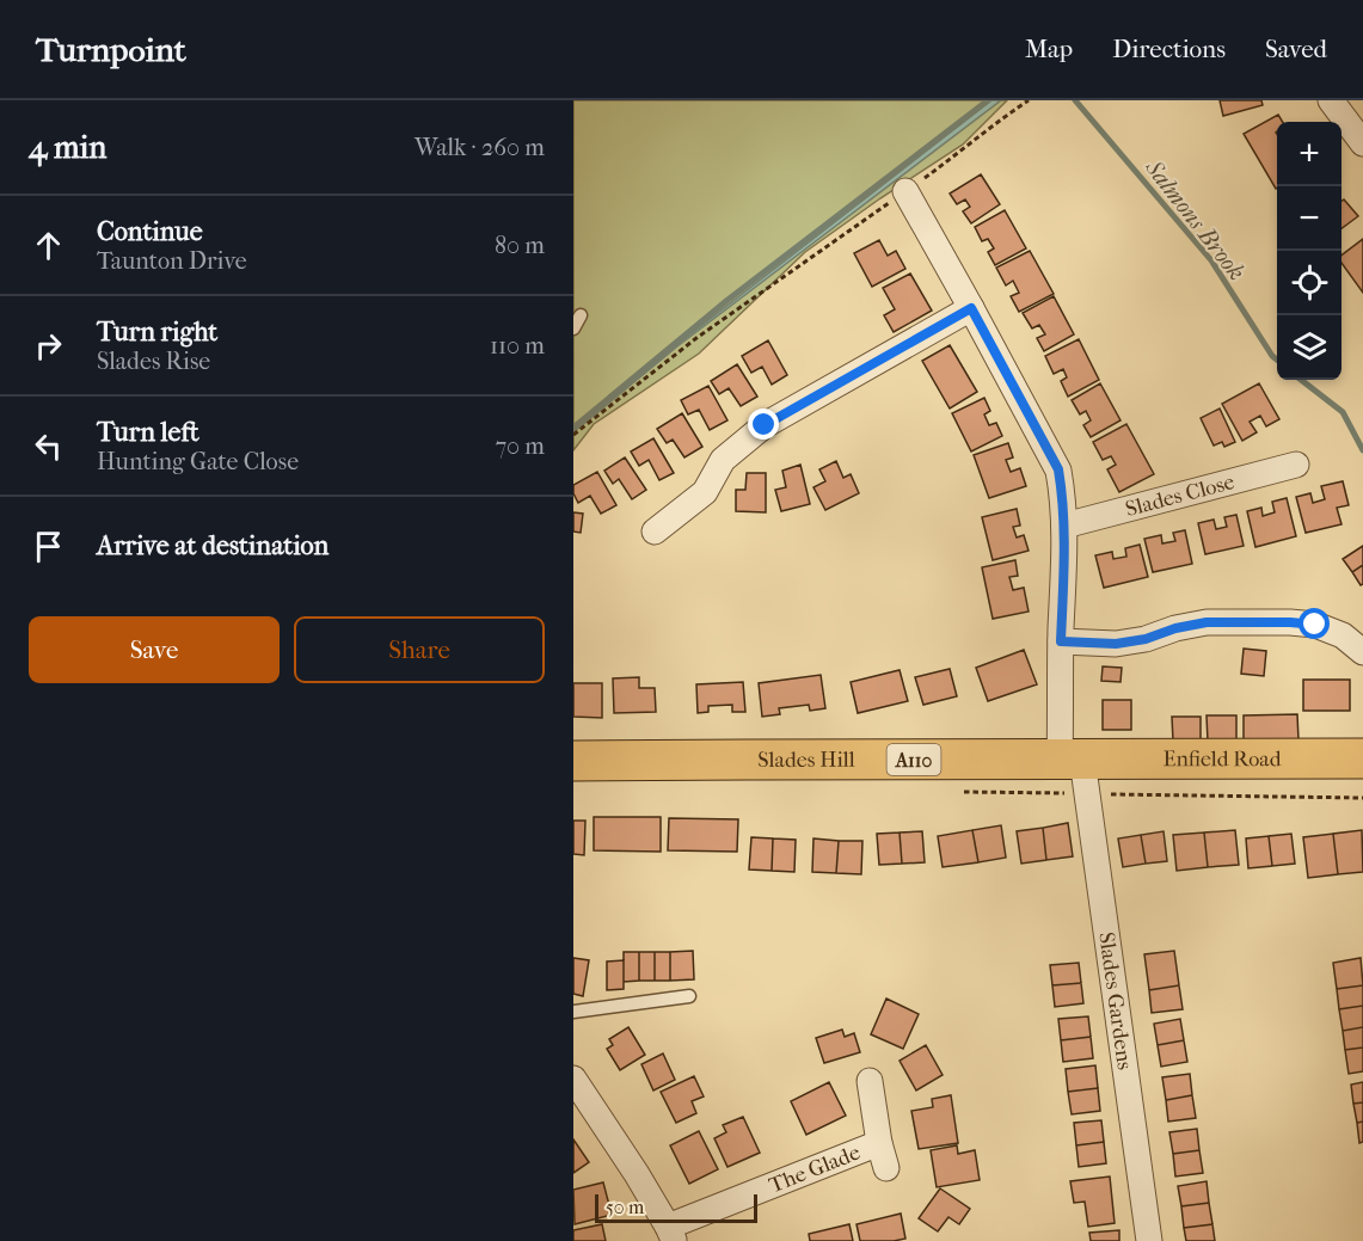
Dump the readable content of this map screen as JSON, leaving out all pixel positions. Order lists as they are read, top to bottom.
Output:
{
  "streets": {
    "main road": ["Slades Hill", "A110", "Enfield Road"],
    "street": ["Slades Close", "Slades Gardens", "The Glade"]
  },
  "crossings": [
    ["Slades Close", "Slades Gardens"],
    ["Slades Hill", "Enfield Road"],
    ["Slades Hill", "Slades Gardens"],
    ["Enfield Road", "Slades Gardens"]
  ],
  "water": ["Salmons Brook"],
  "scale_bar": "50 m",
  "page": {
    "header": "Turnpoint",
    "nav": ["Map", "Directions", "Saved"],
    "heading": ["4 min", "Walk · 260 m"],
    "map_buttons": ["+", "−"],
    "list": [
      ["Continue", "Taunton Drive", "80 m"],
      ["Turn right", "Slades Rise", "110 m"],
      ["Turn left", "Hunting Gate Close", "70 m"],
      "Arrive at destination"
    ],
    "buttons": ["Save", "Share"],
    "scale": "50 m"
  }
}
